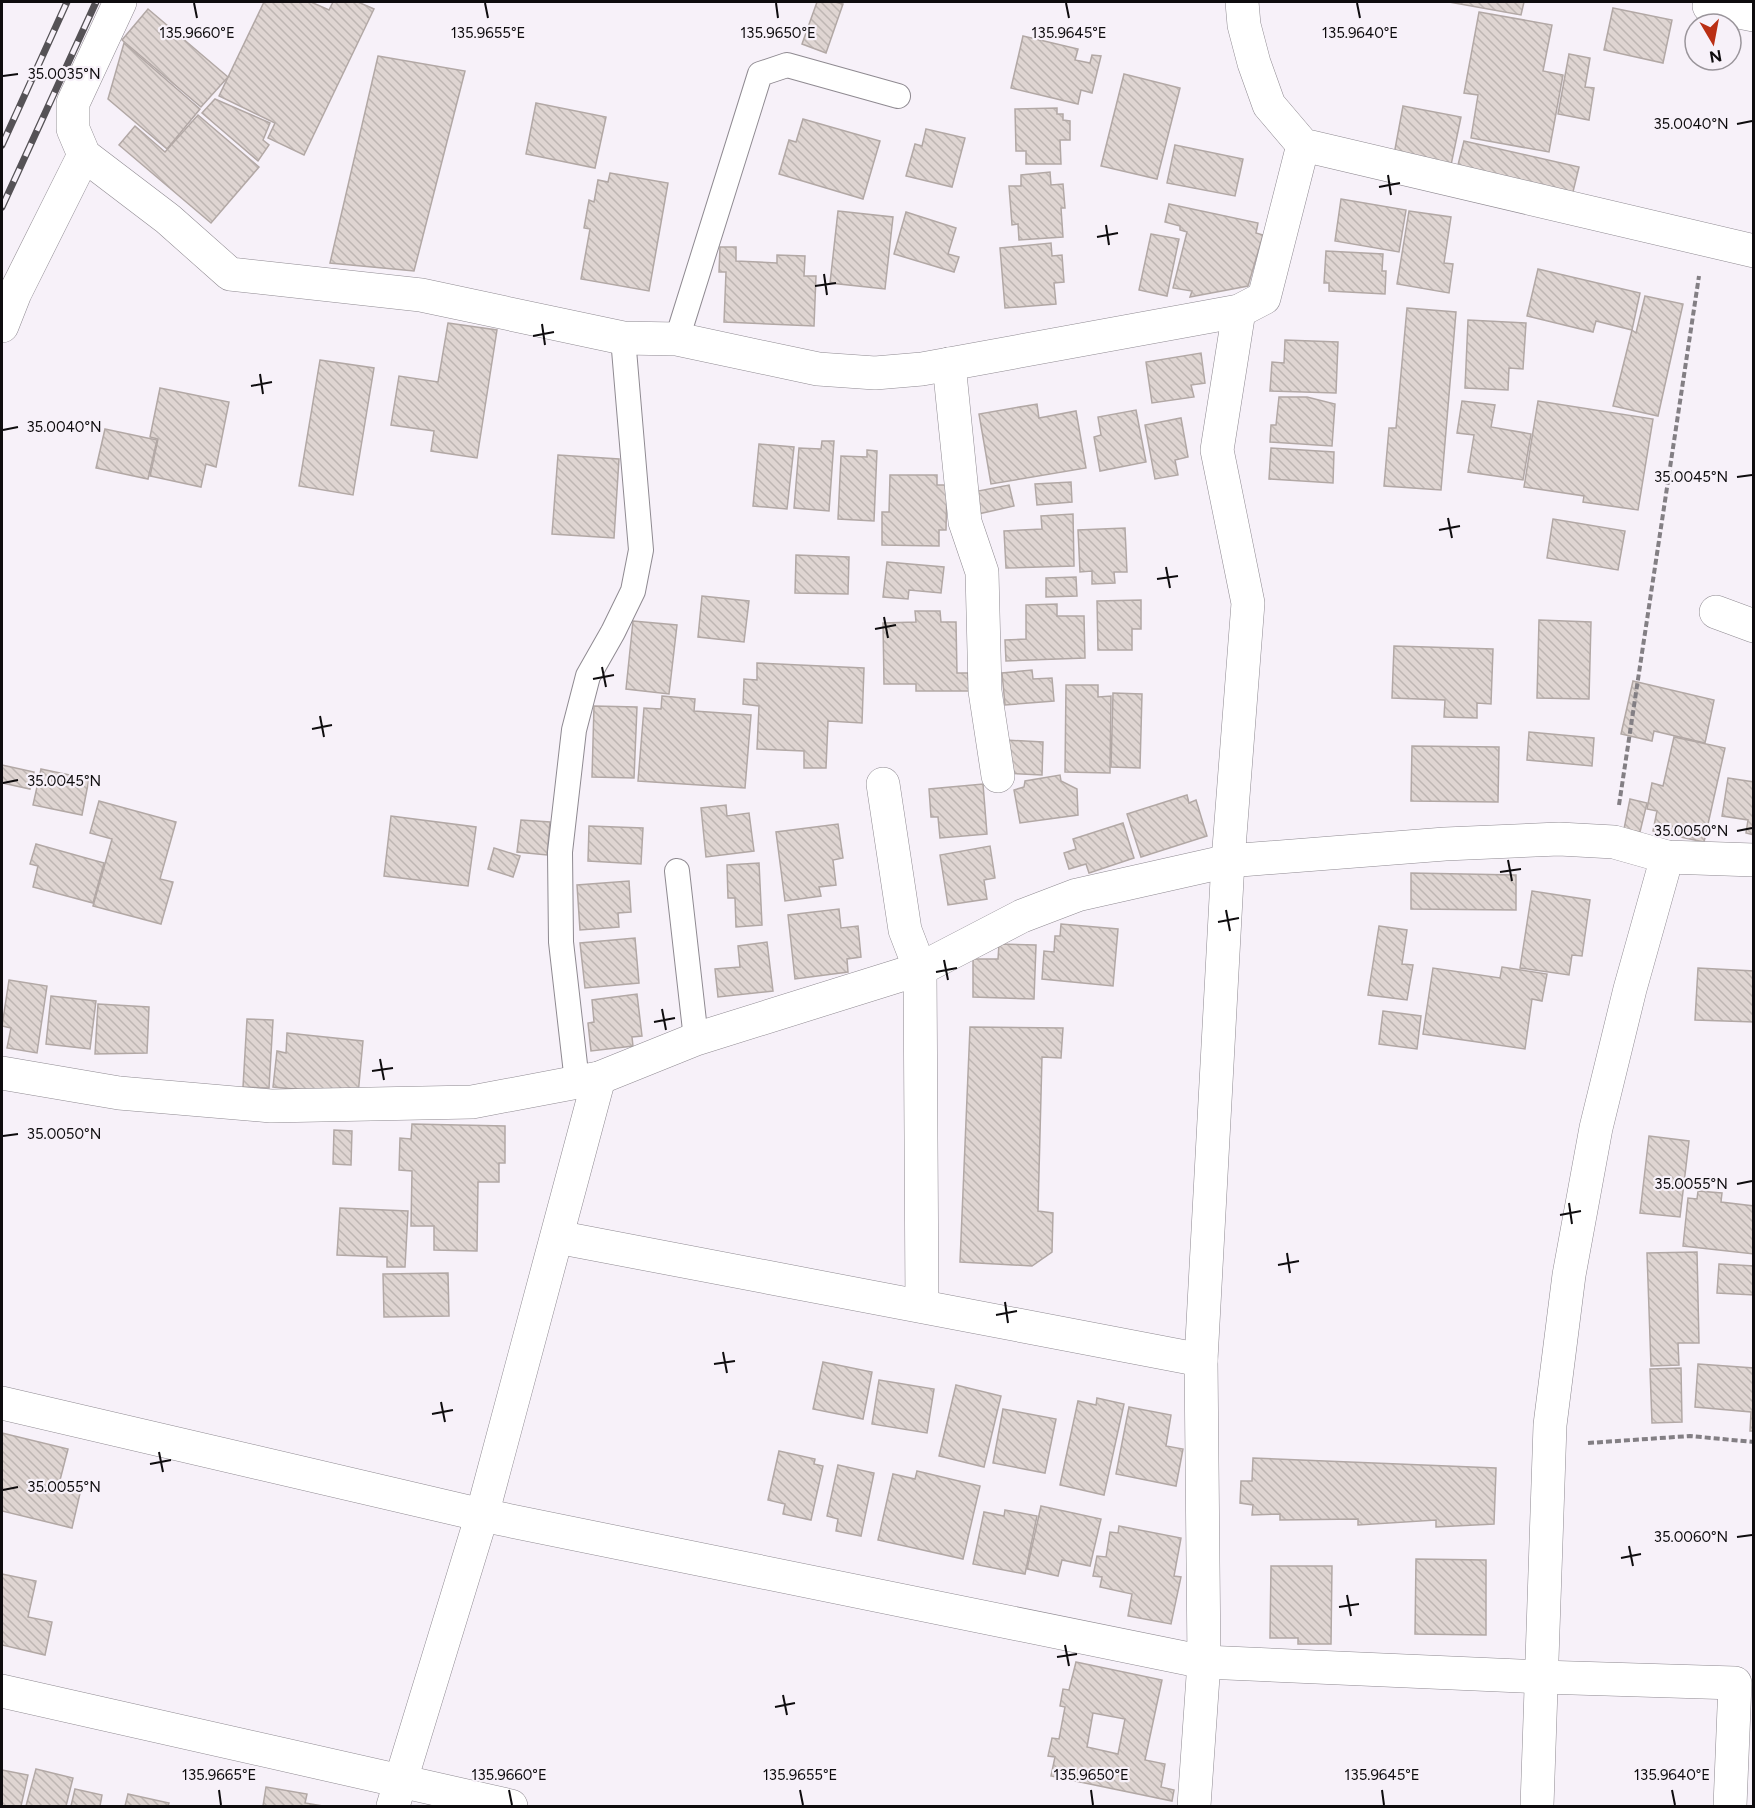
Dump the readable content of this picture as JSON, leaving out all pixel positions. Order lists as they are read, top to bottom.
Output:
{
  "north": "bottom",
  "coordinates": [
    "135.9660°E",
    "135.9655°E",
    "135.9650°E",
    "135.9645°E",
    "135.9640°E",
    "35.0035°N",
    "35.0040°N",
    "35.0045°N",
    "35.0050°N",
    "35.0055°N",
    "35.0060°N",
    "135.9665°E"
  ]
}
